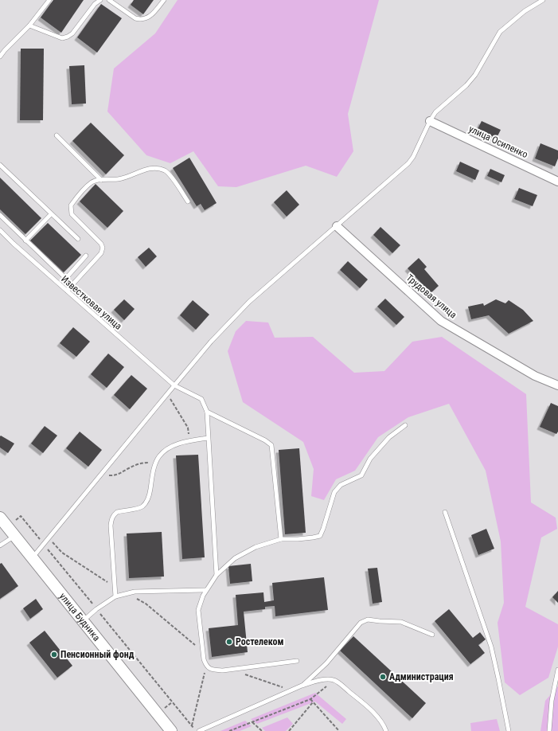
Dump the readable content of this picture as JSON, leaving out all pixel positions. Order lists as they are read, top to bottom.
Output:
{
  "streets": {
    "main road": ["улица Будника"],
    "street": ["улица Осипенко", "Трудовая улица"],
    "lane": ["Известковая улица"]
  },
  "places": ["Ростелеком", "Пенсионный фонд", "Администрация"]
}
